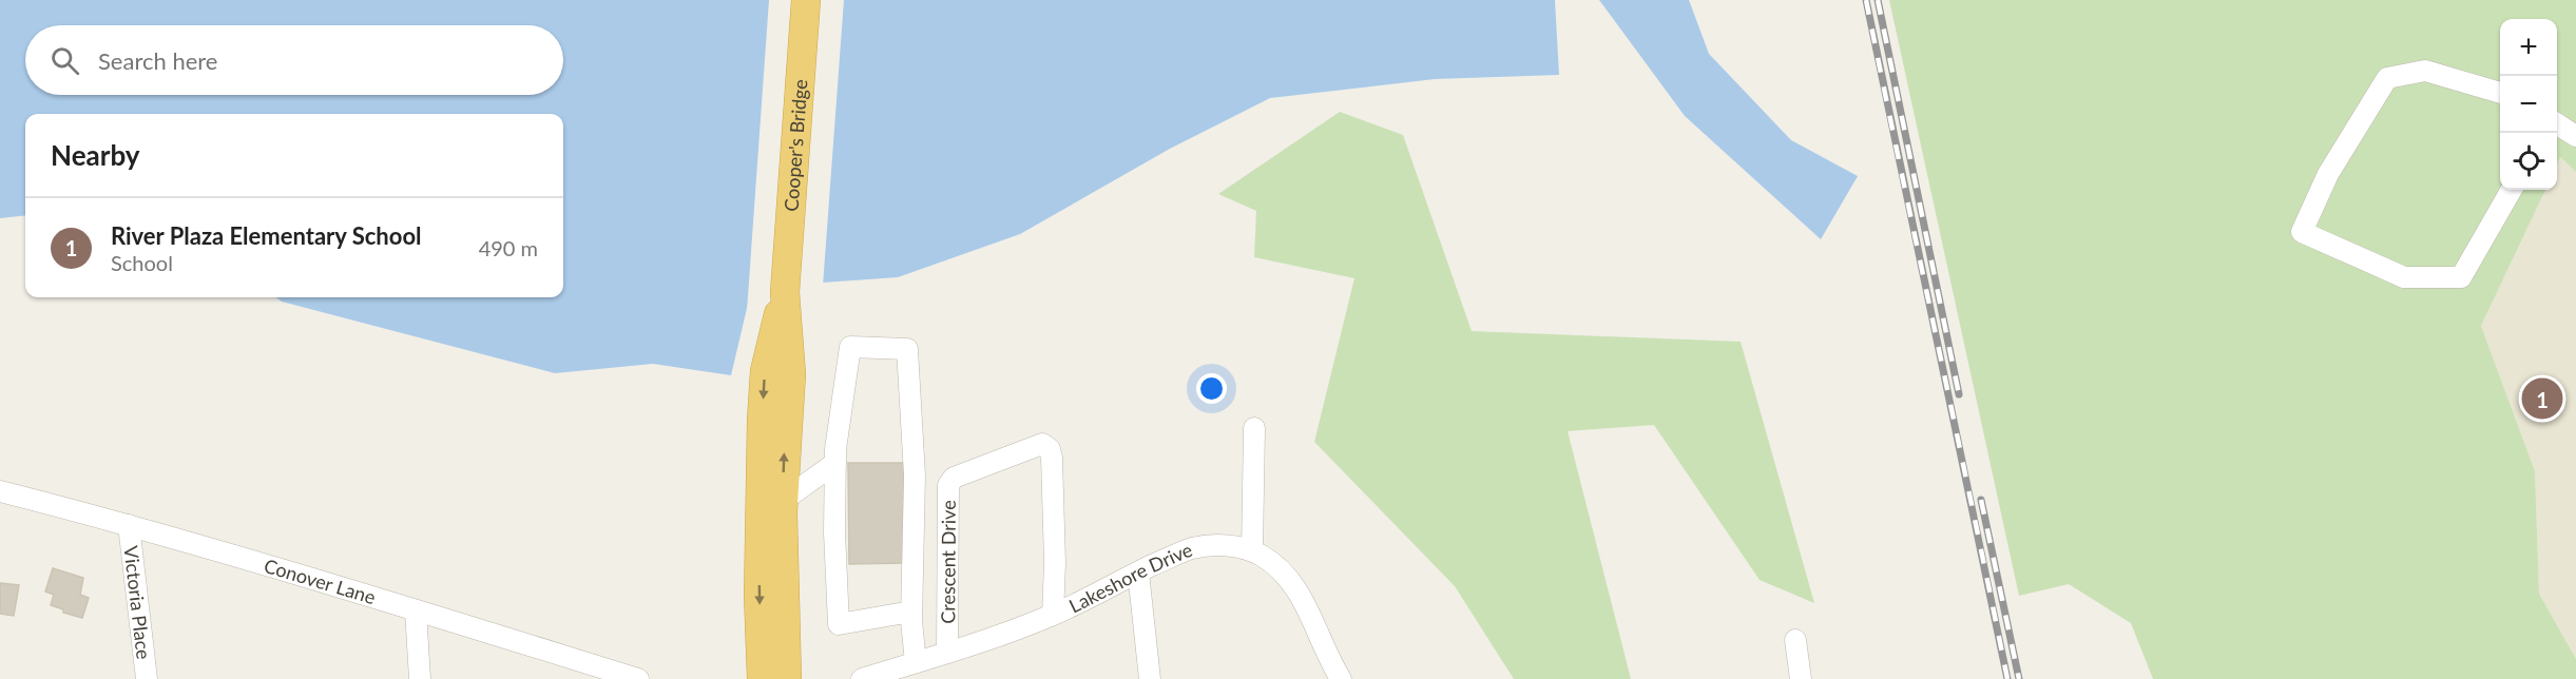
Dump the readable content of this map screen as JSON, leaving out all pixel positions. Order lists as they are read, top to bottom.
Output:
{
  "streets": {
    "highway": ["Cooper's Bridge"],
    "street": [
      "Crescent Drive",
      "Lakeshore Drive",
      "Conover Lane",
      "Victoria Place"
    ]
  },
  "crossings": [
    ["Crescent Drive", "Lakeshore Drive"],
    ["Conover Lane", "Victoria Place"]
  ],
  "page": {
    "map_buttons": ["+", "−"],
    "search": "Search here",
    "heading": "Nearby",
    "list": [
      {
        "mark": "1",
        "name": "River Plaza Elementary School",
        "note": "School",
        "value": "490 m"
      }
    ],
    "pins": "1"
  }
}
